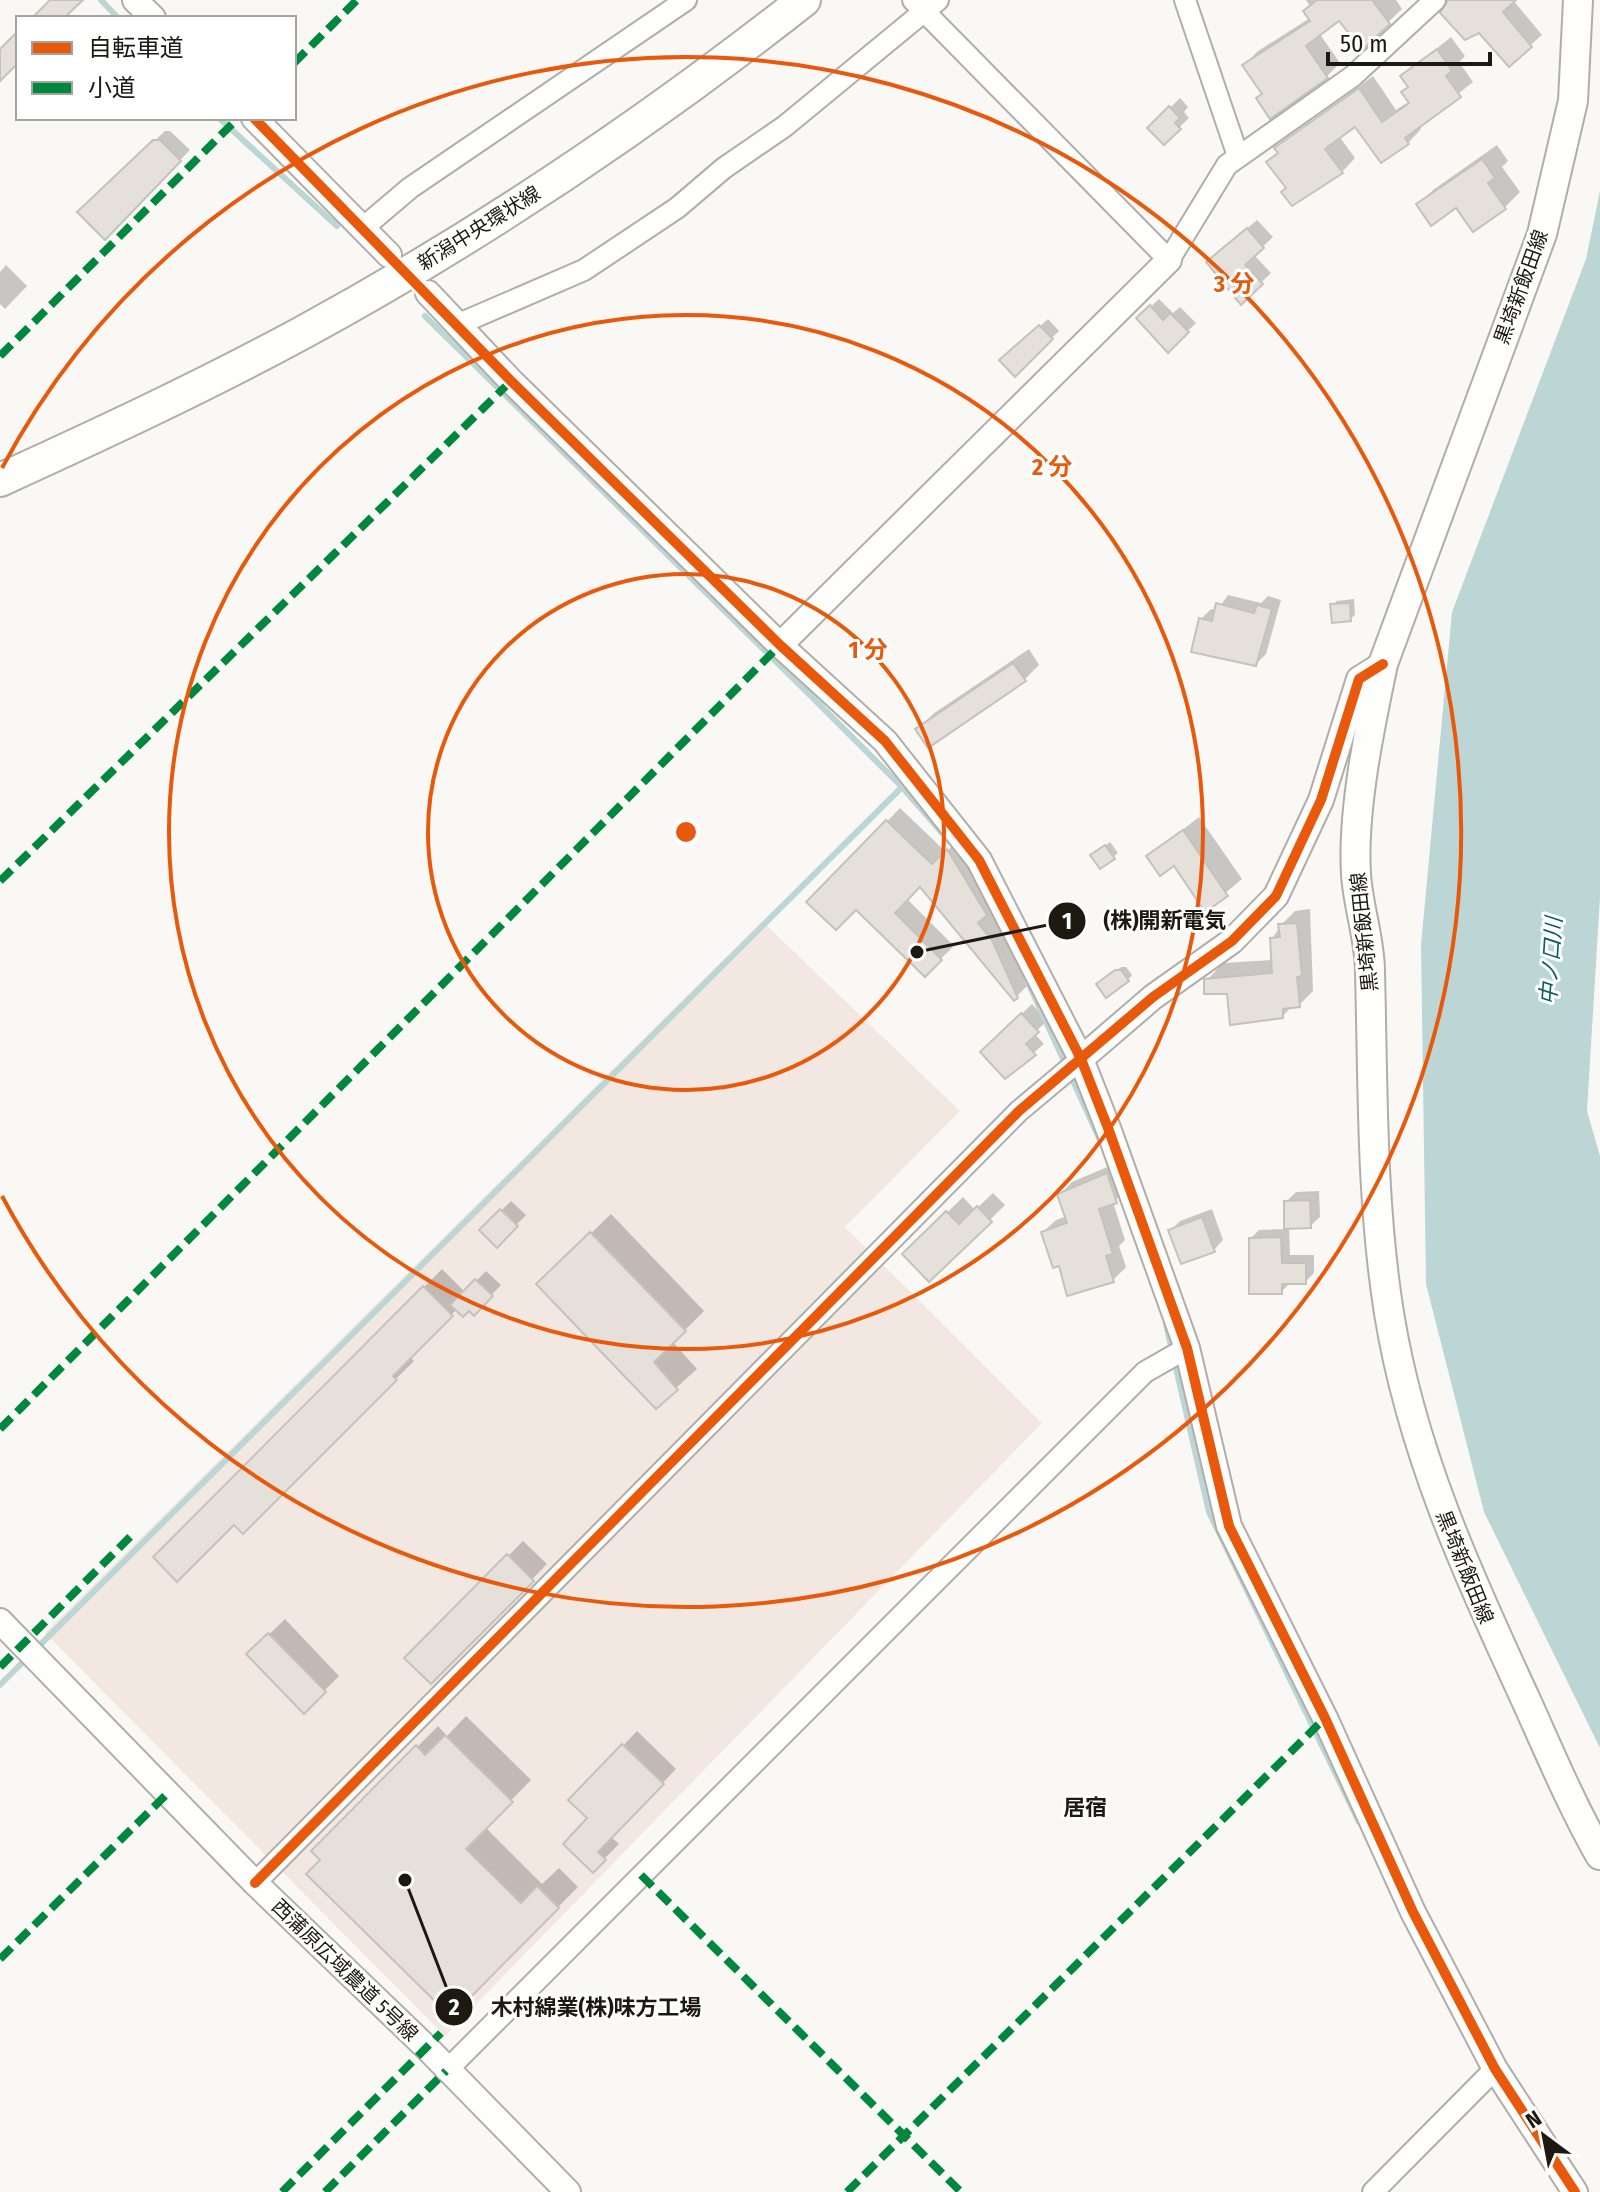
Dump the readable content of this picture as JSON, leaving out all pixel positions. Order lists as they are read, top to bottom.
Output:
{
  "streets": {
    "main road": ["新潟中央環状線", "黒埼新飯田線"],
    "street": ["西蒲原広域農道 5号線"]
  },
  "districts": ["居宿"],
  "water": ["中ノ口川"],
  "places": ["(株)開新電気", "木村綿業(株)味方工場"],
  "legend": ["自転車道", "小道"],
  "scale_bar": "50 m",
  "north": "top left",
  "rings": ["3 分", "2 分", "1 分"]
}
